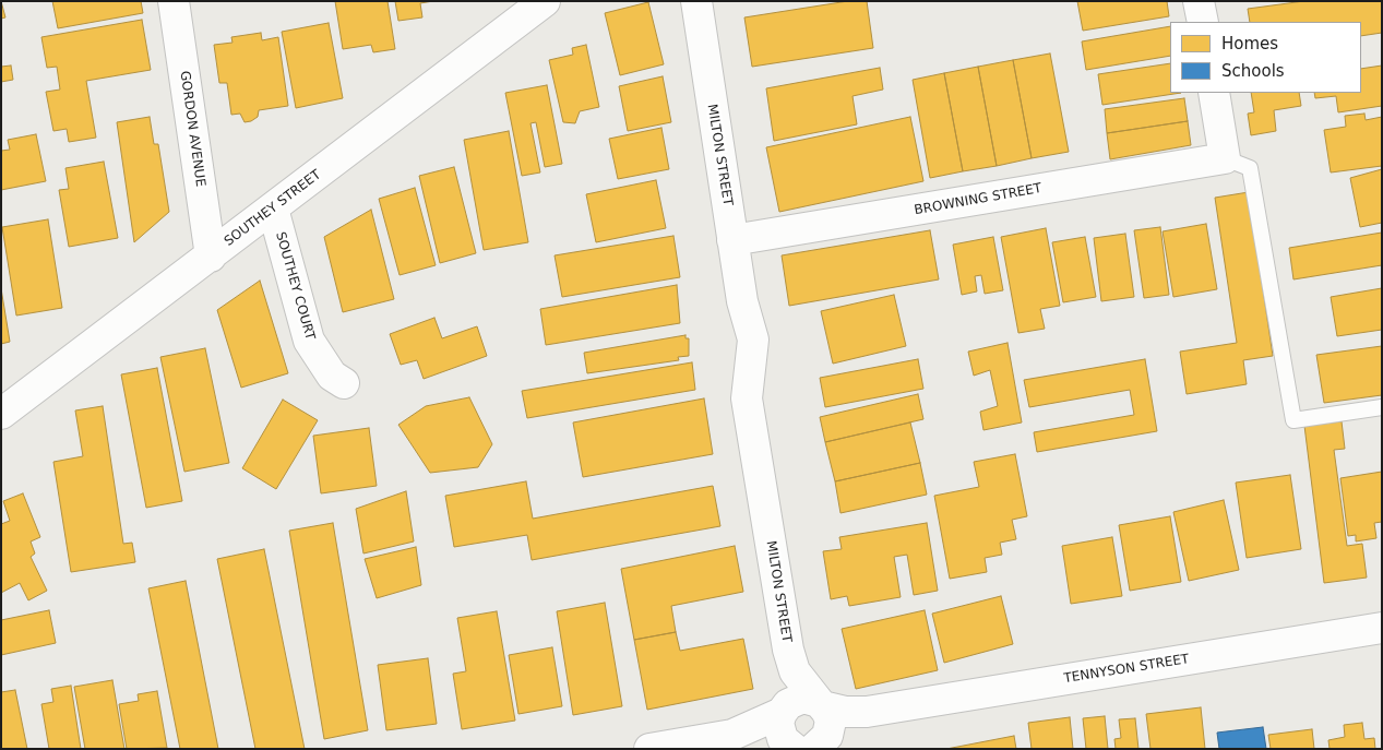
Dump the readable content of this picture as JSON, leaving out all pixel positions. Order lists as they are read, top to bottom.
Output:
{
  "streets": {
    "street": [
      "GORDON AVENUE",
      "MILTON STREET",
      "BROWNING STREET",
      "SOUTHEY STREET",
      "SOUTHEY COURT",
      "TENNYSON STREET"
    ]
  },
  "crossings": [
    ["GORDON AVENUE", "SOUTHEY STREET"],
    ["MILTON STREET", "BROWNING STREET"],
    ["MILTON STREET", "TENNYSON STREET"],
    ["SOUTHEY STREET", "SOUTHEY COURT"]
  ],
  "legend": ["Homes", "Schools"]
}
